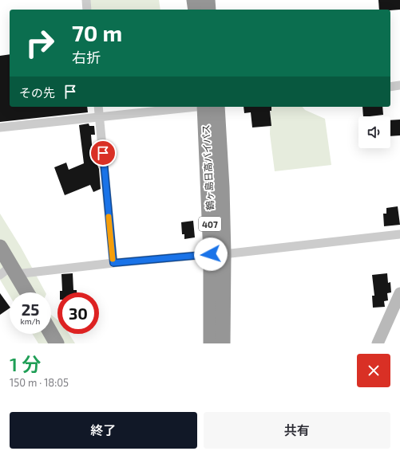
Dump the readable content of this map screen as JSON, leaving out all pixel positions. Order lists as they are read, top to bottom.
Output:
{
  "streets": {
    "highway": ["鶴ヶ島日高バイパス", "407"]
  },
  "page": {
    "turn": ["70 m", "右折"],
    "then": "その先",
    "speed": "25 km/h",
    "limit": "30",
    "heading": ["1 分", "150 m · 18:05"],
    "buttons": ["終了", "共有"]
  }
}
